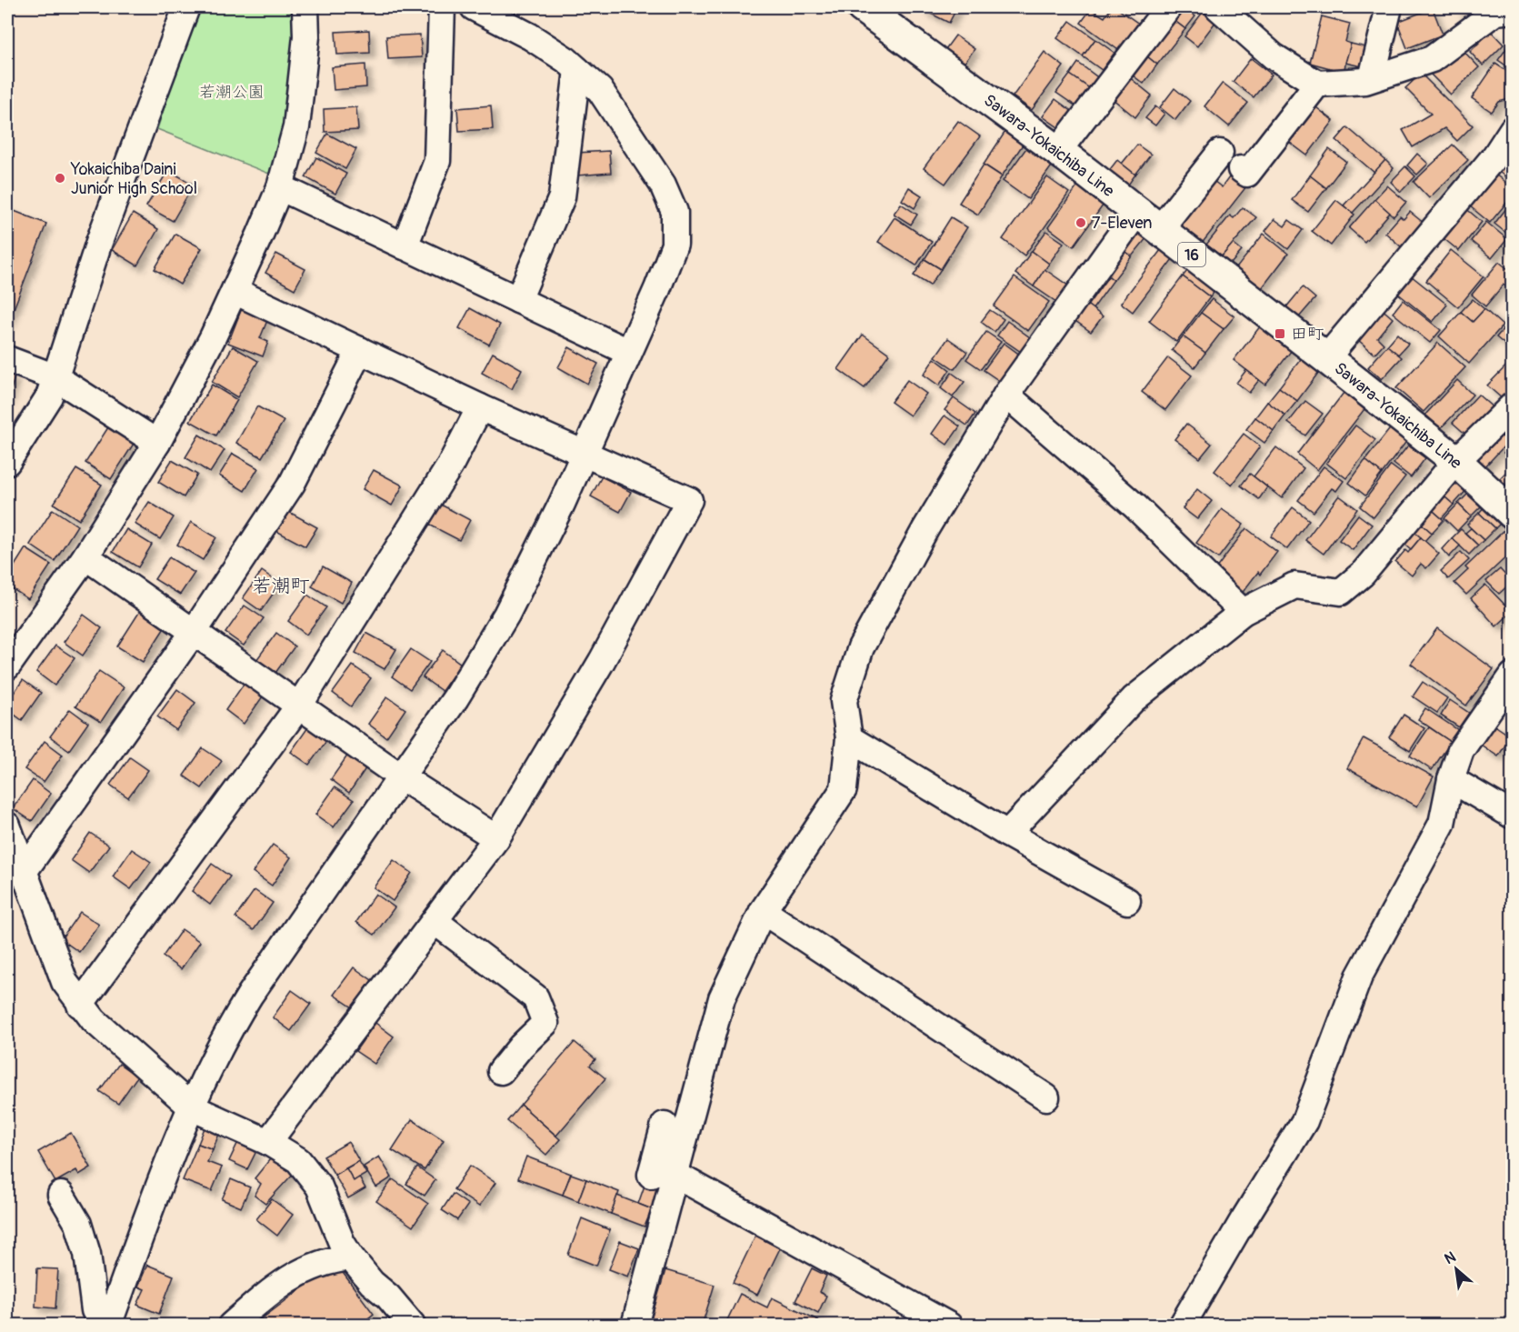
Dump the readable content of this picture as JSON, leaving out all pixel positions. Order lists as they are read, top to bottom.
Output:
{
  "streets": {
    "main road": ["Sawara-Yokaichiba Line", "16"]
  },
  "districts": ["若潮町"],
  "parks": ["若潮公園"],
  "places": {
    "other": ["Yokaichiba Daini Junior High School", "7-Eleven"],
    "transit": ["田町"]
  },
  "north": "top left"
}
